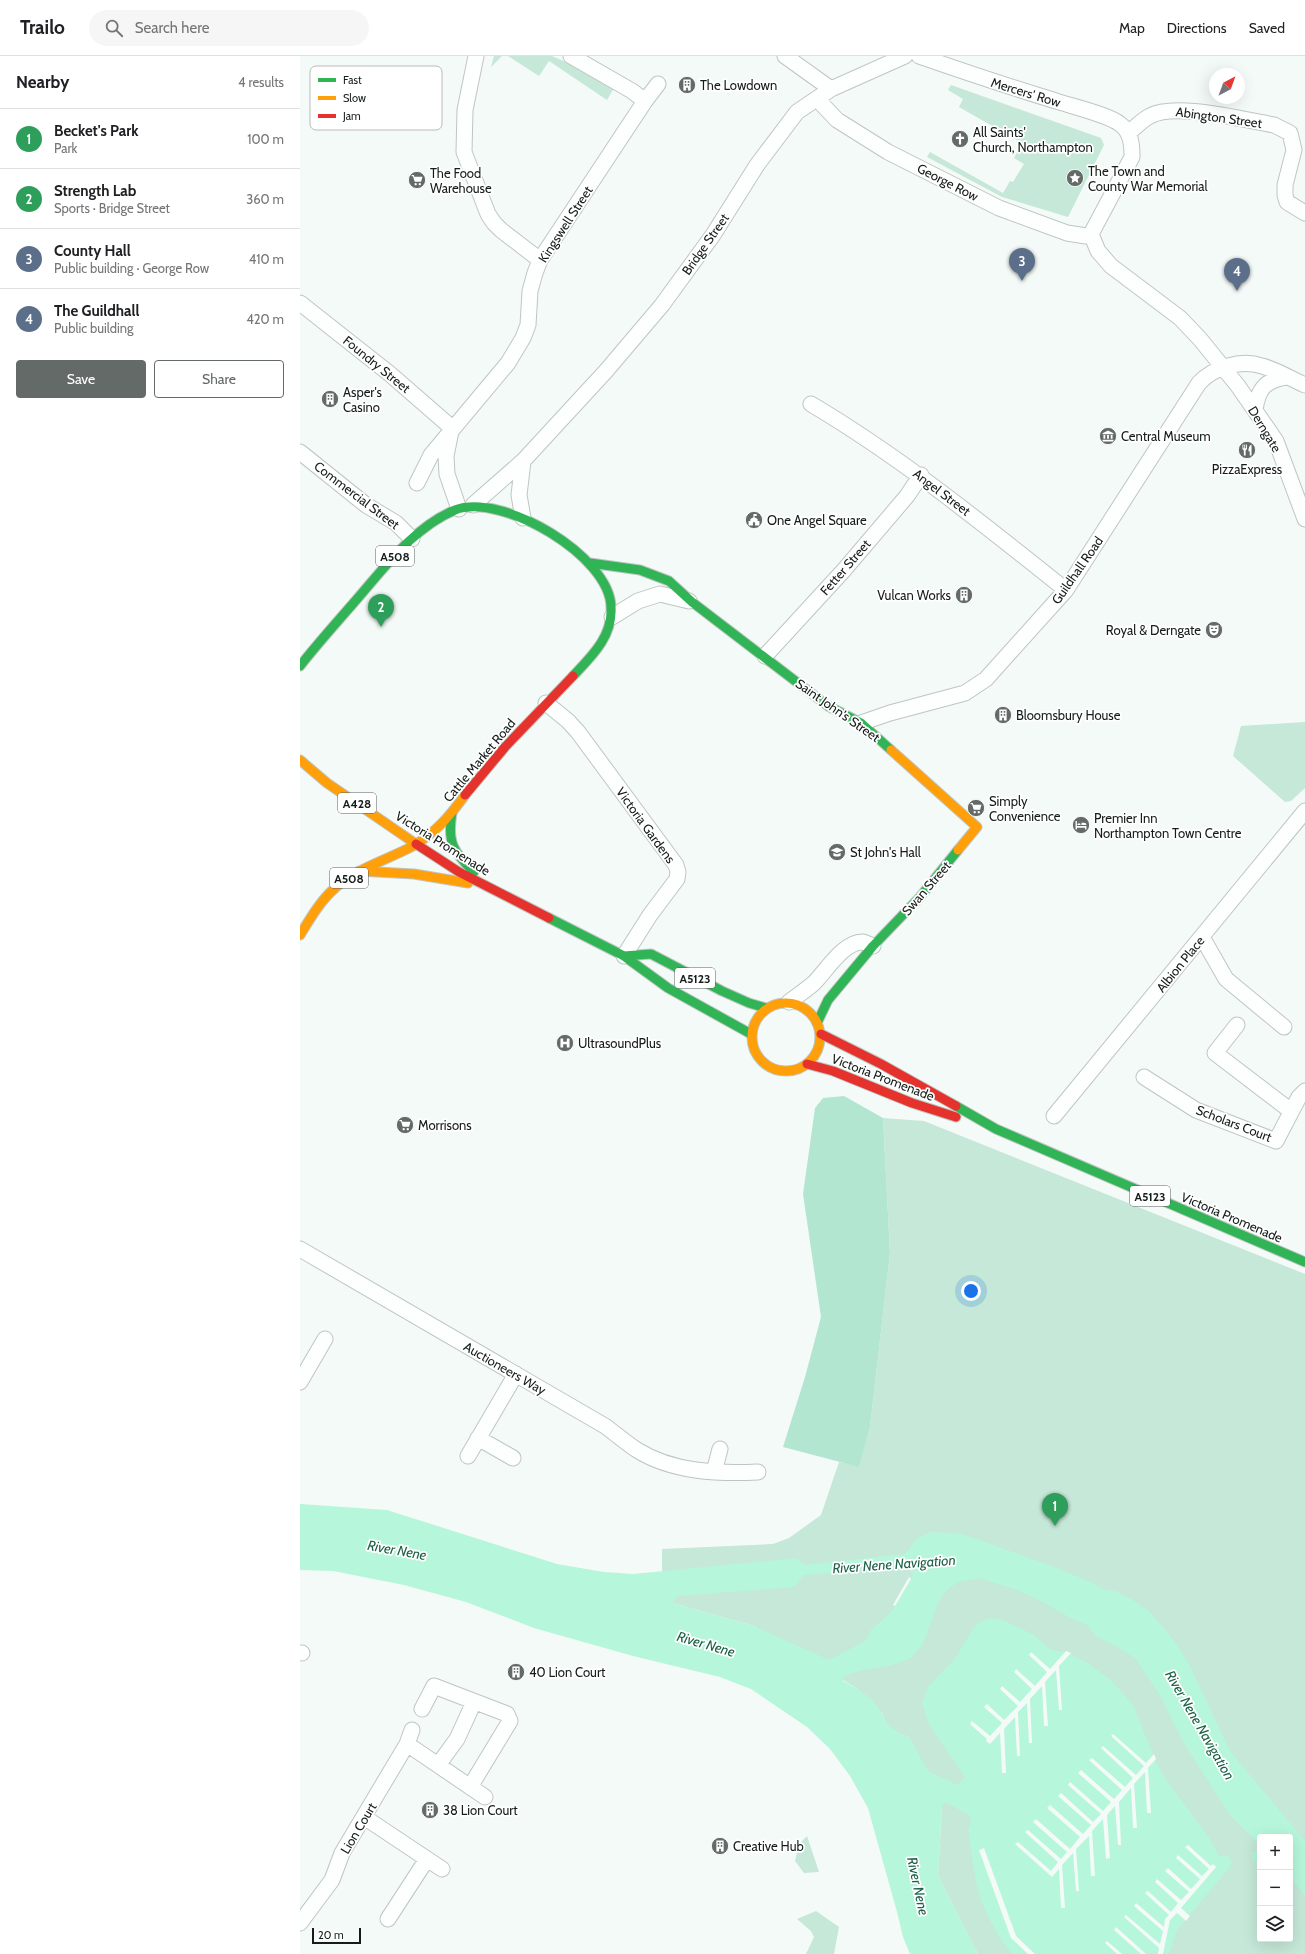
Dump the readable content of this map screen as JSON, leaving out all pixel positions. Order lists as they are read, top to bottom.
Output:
{
  "streets": {
    "main road": [
      "Bridge Street",
      "A508",
      "Saint John's Street",
      "Cattle Market Road",
      "A428",
      "Victoria Promenade",
      "Swan Street",
      "A5123"
    ],
    "street": [
      "Mercers' Row",
      "Abington Street",
      "George Row",
      "Kingswell Street",
      "Foundry Street",
      "Derngate",
      "Angel Street",
      "Commercial Street",
      "Fetter Street",
      "Guildhall Road",
      "Victoria Gardens",
      "Albion Place",
      "Scholars Court",
      "Auctioneers Way",
      "Lion Court"
    ]
  },
  "crossings": [
    ["Mercers' Row", "Abington Street"],
    ["George Row", "Bridge Street"],
    ["George Row", "Derngate"],
    ["Kingswell Street", "Bridge Street"],
    ["Kingswell Street", "Foundry Street"],
    ["Kingswell Street", "A508"],
    ["Bridge Street", "Commercial Street"],
    ["Bridge Street", "A508"],
    ["Derngate", "Guildhall Road"],
    ["Angel Street", "Fetter Street"],
    ["Angel Street", "Guildhall Road"],
    ["A508", "Saint John's Street"],
    ["A508", "Cattle Market Road"],
    ["Fetter Street", "Saint John's Street"],
    ["Guildhall Road", "Saint John's Street"],
    ["Saint John's Street", "Cattle Market Road"],
    ["Saint John's Street", "Swan Street"],
    ["Cattle Market Road", "Victoria Gardens"],
    ["Cattle Market Road", "Victoria Promenade"],
    ["Cattle Market Road", "A5123"],
    ["Victoria Gardens", "Victoria Promenade"],
    ["Victoria Gardens", "A5123"],
    ["Victoria Promenade", "Swan Street"],
    ["Victoria Promenade", "A5123"],
    ["Swan Street", "A5123"]
  ],
  "water": ["River Nene", "River Nene Navigation"],
  "places": {
    "building": [
      "The Lowdown",
      "Asper's Casino",
      "Vulcan Works",
      "Bloomsbury House",
      "40 Lion Court",
      "38 Lion Court",
      "Creative Hub"
    ],
    "church": ["All Saints' Church, Northampton"],
    "place": ["The Town and County War Memorial"],
    "supermarket": ["The Food Warehouse", "Simply Convenience", "Morrisons"],
    "museum": ["Central Museum"],
    "restaurant": ["PizzaExpress"],
    "public building": ["One Angel Square"],
    "theatre": ["Royal & Derngate"],
    "hotel": ["Premier Inn Northampton Town Centre"],
    "school or university": ["St John's Hall"],
    "hospital": ["UltrasoundPlus"]
  },
  "legend": ["Fast", "Slow", "Jam"],
  "scale_bar": "20 m",
  "north": "top right",
  "page": {
    "header": "Trailo",
    "search": "Search here",
    "nav": ["Map", "Directions", "Saved"],
    "heading": ["Nearby", "4 results"],
    "list": [
      {
        "mark": "1",
        "name": "Becket's Park",
        "note": "Park",
        "value": "100 m"
      },
      {
        "mark": "2",
        "name": "Strength Lab",
        "note": "Sports · Bridge Street",
        "value": "360 m"
      },
      {
        "mark": "3",
        "name": "County Hall",
        "note": "Public building · George Row",
        "value": "410 m"
      },
      {
        "mark": "4",
        "name": "The Guildhall",
        "note": "Public building",
        "value": "420 m"
      }
    ],
    "pins": [
      "3",
      "4",
      "2",
      "1"
    ],
    "buttons": ["Save", "Share"],
    "map_buttons": ["+", "−"],
    "scale": "20 m"
  }
}
